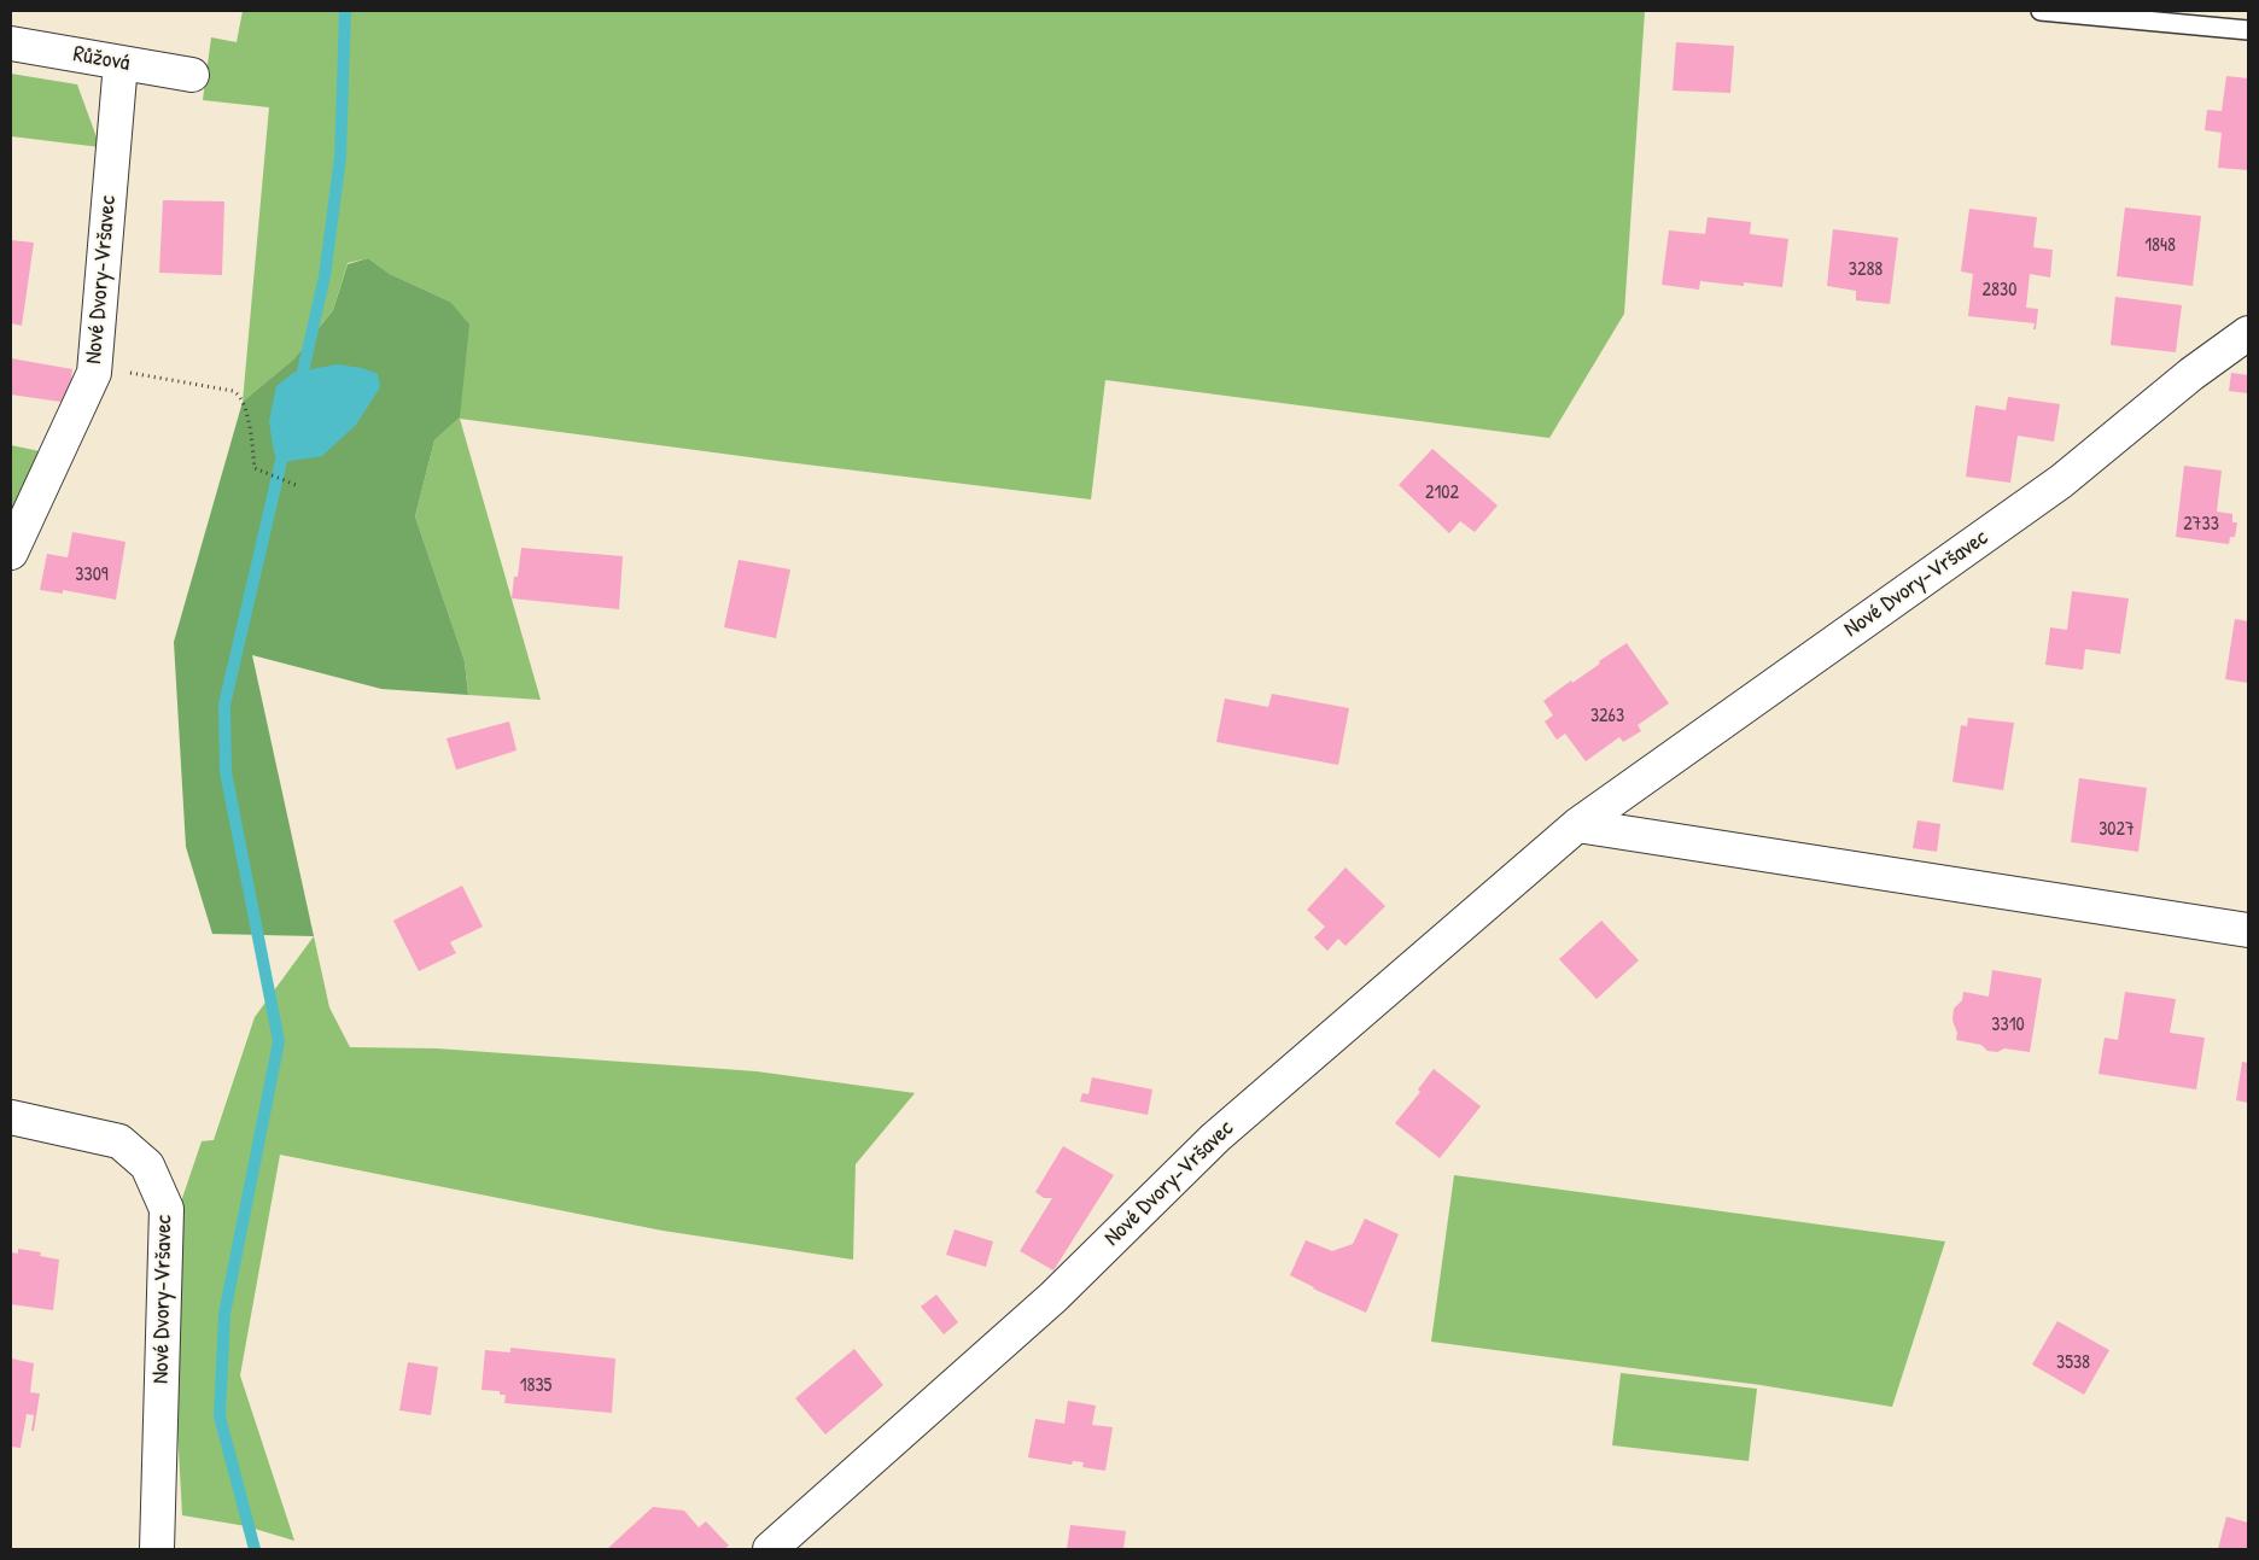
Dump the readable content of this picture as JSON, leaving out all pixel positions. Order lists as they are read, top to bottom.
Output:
{
  "streets": {
    "street": ["Růžová", "Nové Dvory-Vršavec"]
  },
  "crossings": [
    ["Růžová", "Nové Dvory-Vršavec"]
  ],
  "house_numbers": [
    "1848",
    "3288",
    "2830",
    "2102",
    "2733",
    "3309",
    "3263",
    "3027",
    "3310",
    "3538",
    "1835"
  ]
}
